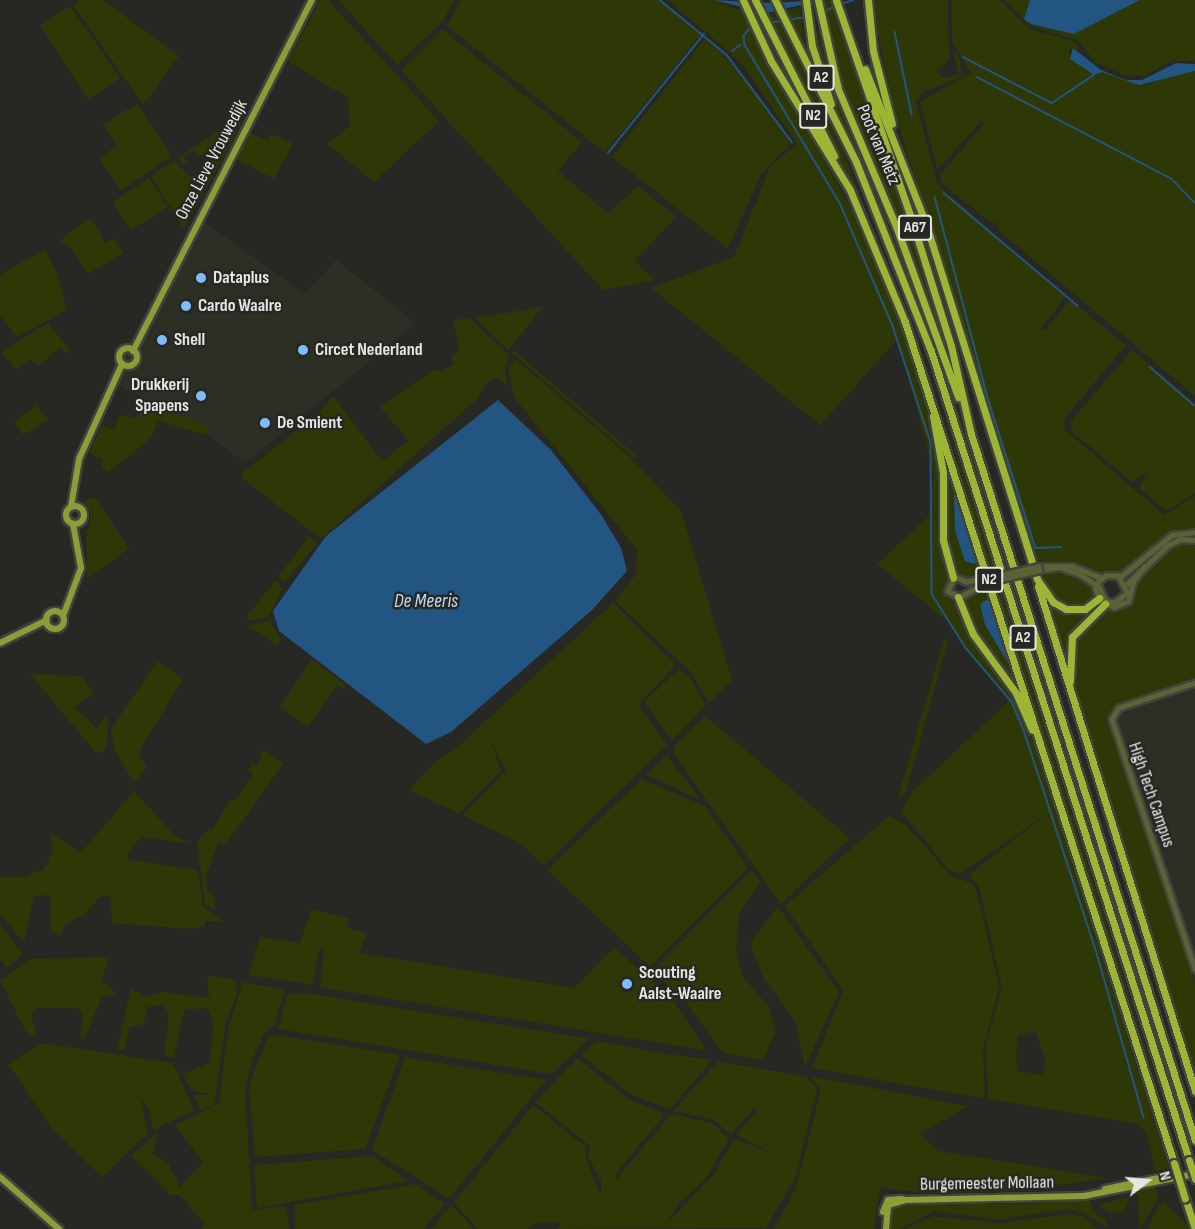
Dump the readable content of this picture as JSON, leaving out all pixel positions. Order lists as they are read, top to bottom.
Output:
{
  "streets": {
    "highway": [
      "A2",
      "N2",
      "Poot van Metz",
      "A67"
    ],
    "main road": ["Onze Lieve Vrouwedijk", "Burgemeester Mollaan"],
    "street": ["High Tech Campus"]
  },
  "crossings": [
    ["A2", "Poot van Metz"],
    ["A2", "A67"],
    ["A2", "Burgemeester Mollaan"],
    ["N2", "Poot van Metz"],
    ["N2", "A67"],
    ["Poot van Metz", "A67"]
  ],
  "water": ["De Meeris"],
  "places": [
    "Dataplus",
    "Cardo Waalre",
    "Shell",
    "Circet Nederland",
    "Drukkerij Spapens",
    "De Smient",
    "Scouting Aalst-Waalre"
  ],
  "north": "right"
}
